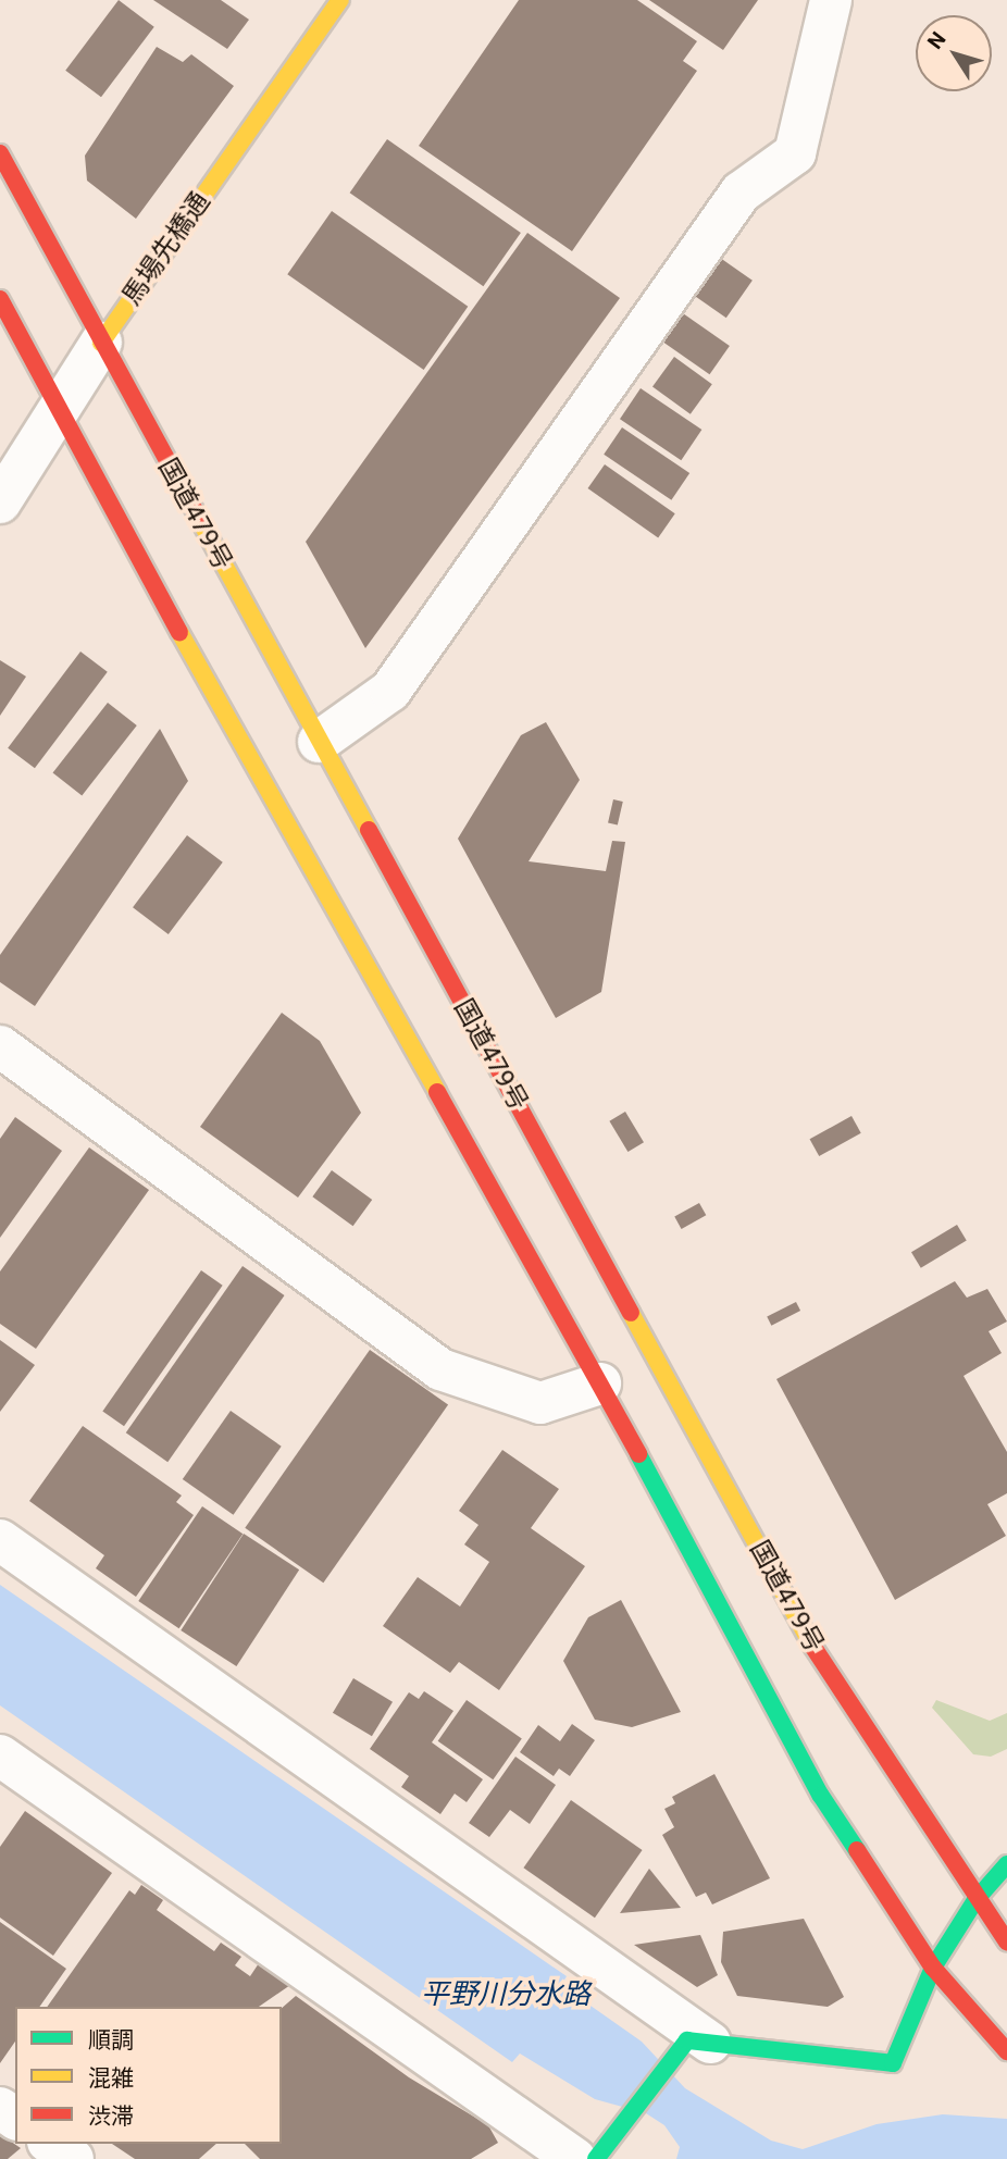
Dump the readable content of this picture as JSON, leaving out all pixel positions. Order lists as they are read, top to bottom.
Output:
{
  "streets": {
    "main road": ["馬場先橋通", "国道479号"]
  },
  "crossings": [
    ["馬場先橋通", "国道479号"]
  ],
  "water": ["平野川分水路"],
  "legend": ["順調", "混雑", "渋滞"],
  "north": "top left"
}
